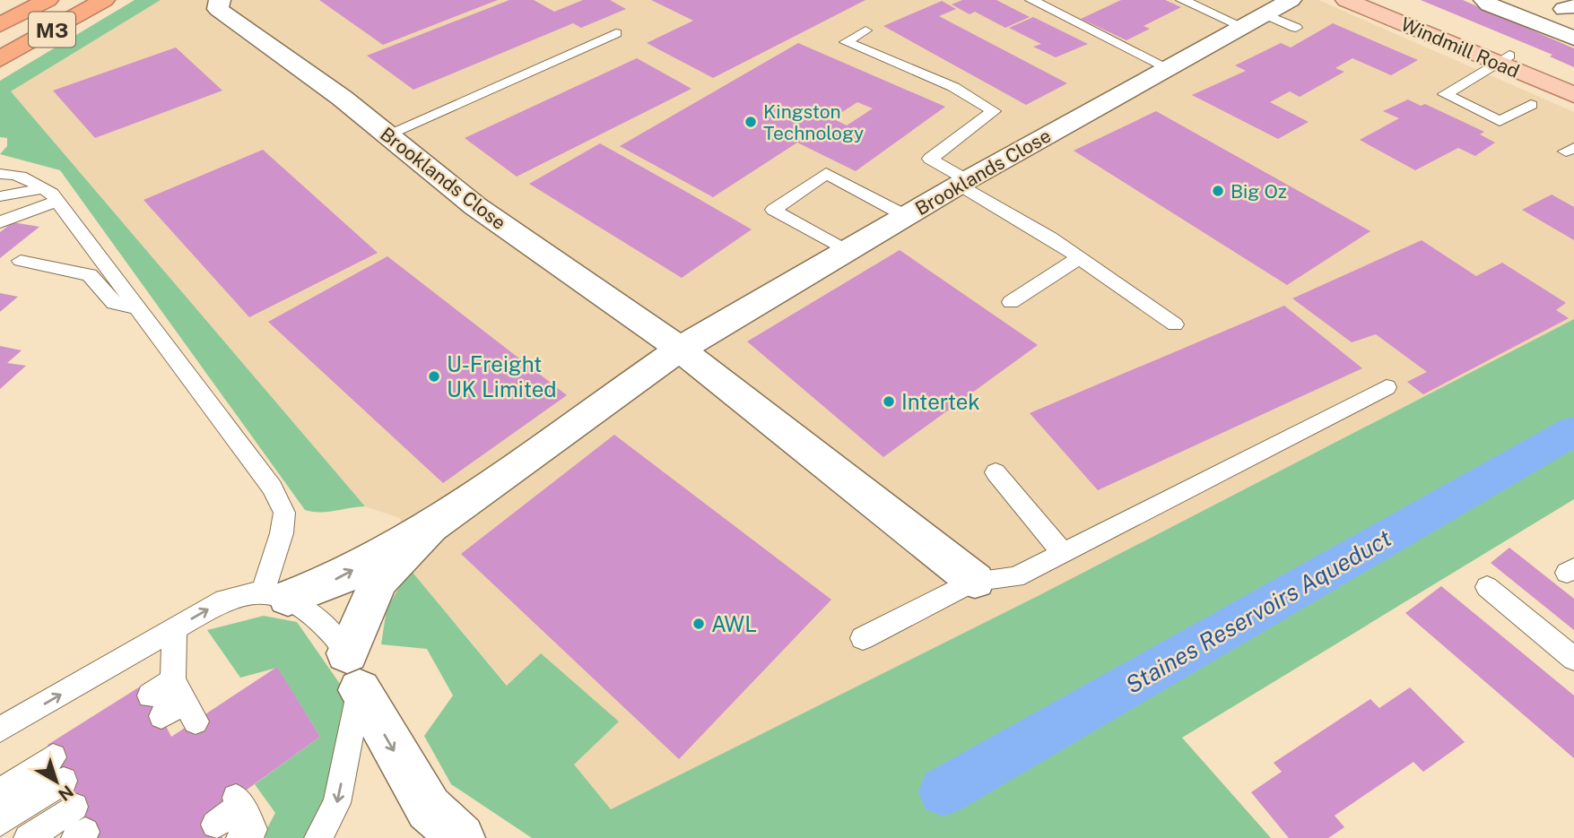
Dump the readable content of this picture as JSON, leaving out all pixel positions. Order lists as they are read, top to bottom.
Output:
{
  "streets": {
    "highway": ["M3"],
    "main road": ["Windmill Road"],
    "street": ["Brooklands Close"]
  },
  "water": ["Staines Reservoirs Aqueduct"],
  "places": [
    "Kingston Technology",
    "Big Oz",
    "U-Freight UK Limited",
    "Intertek",
    "AWL"
  ],
  "north": "bottom right"
}
